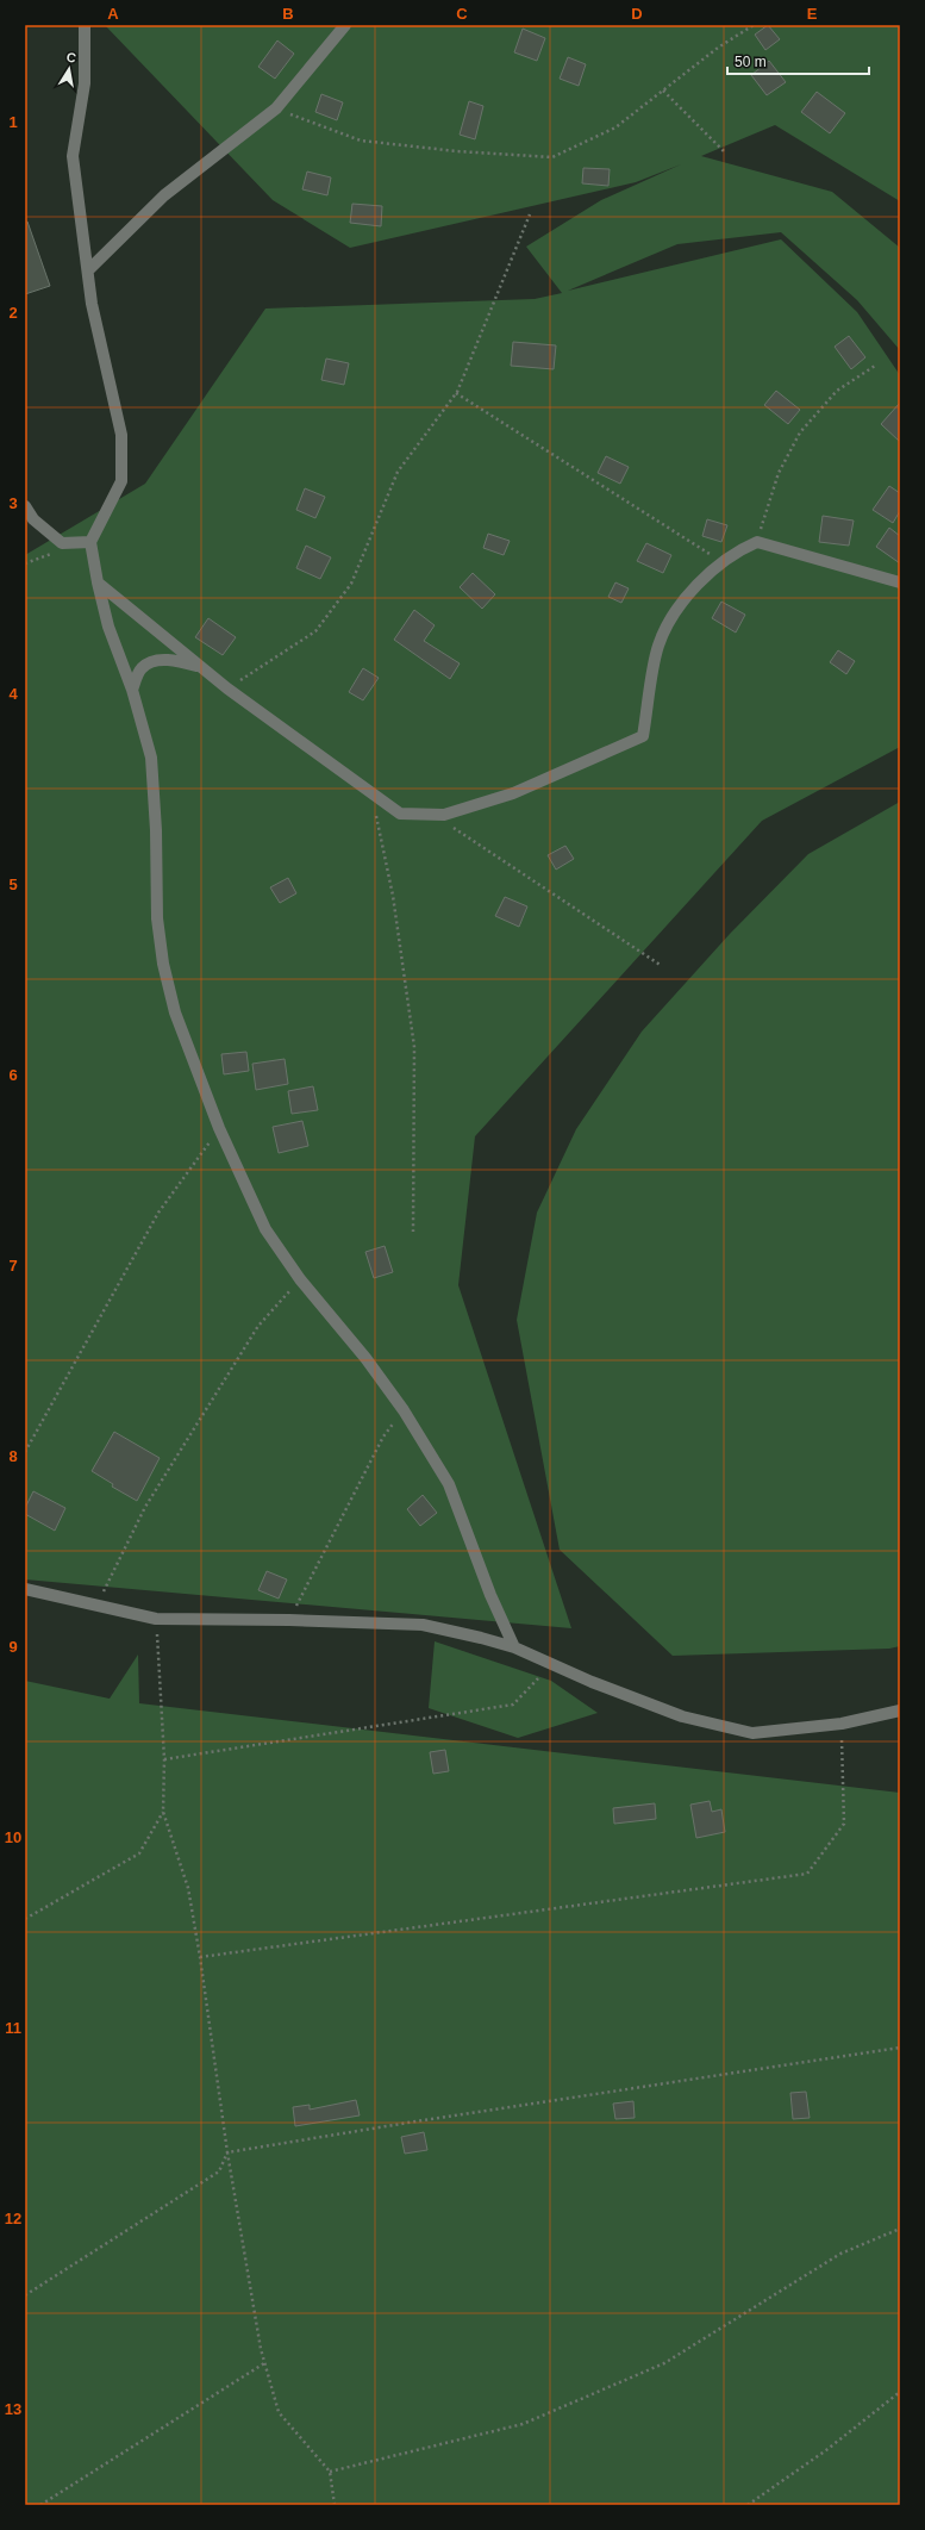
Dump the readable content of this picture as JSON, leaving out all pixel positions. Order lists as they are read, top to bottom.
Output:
{
  "scale_bar": "50 m",
  "north": "top",
  "grid": {
    "columns": [
      "A",
      "B",
      "C",
      "D",
      "E"
    ],
    "rows": [
      "1",
      "2",
      "3",
      "4",
      "5",
      "6",
      "7",
      "8",
      "9",
      "10",
      "11",
      "12",
      "13"
    ]
  }
}
